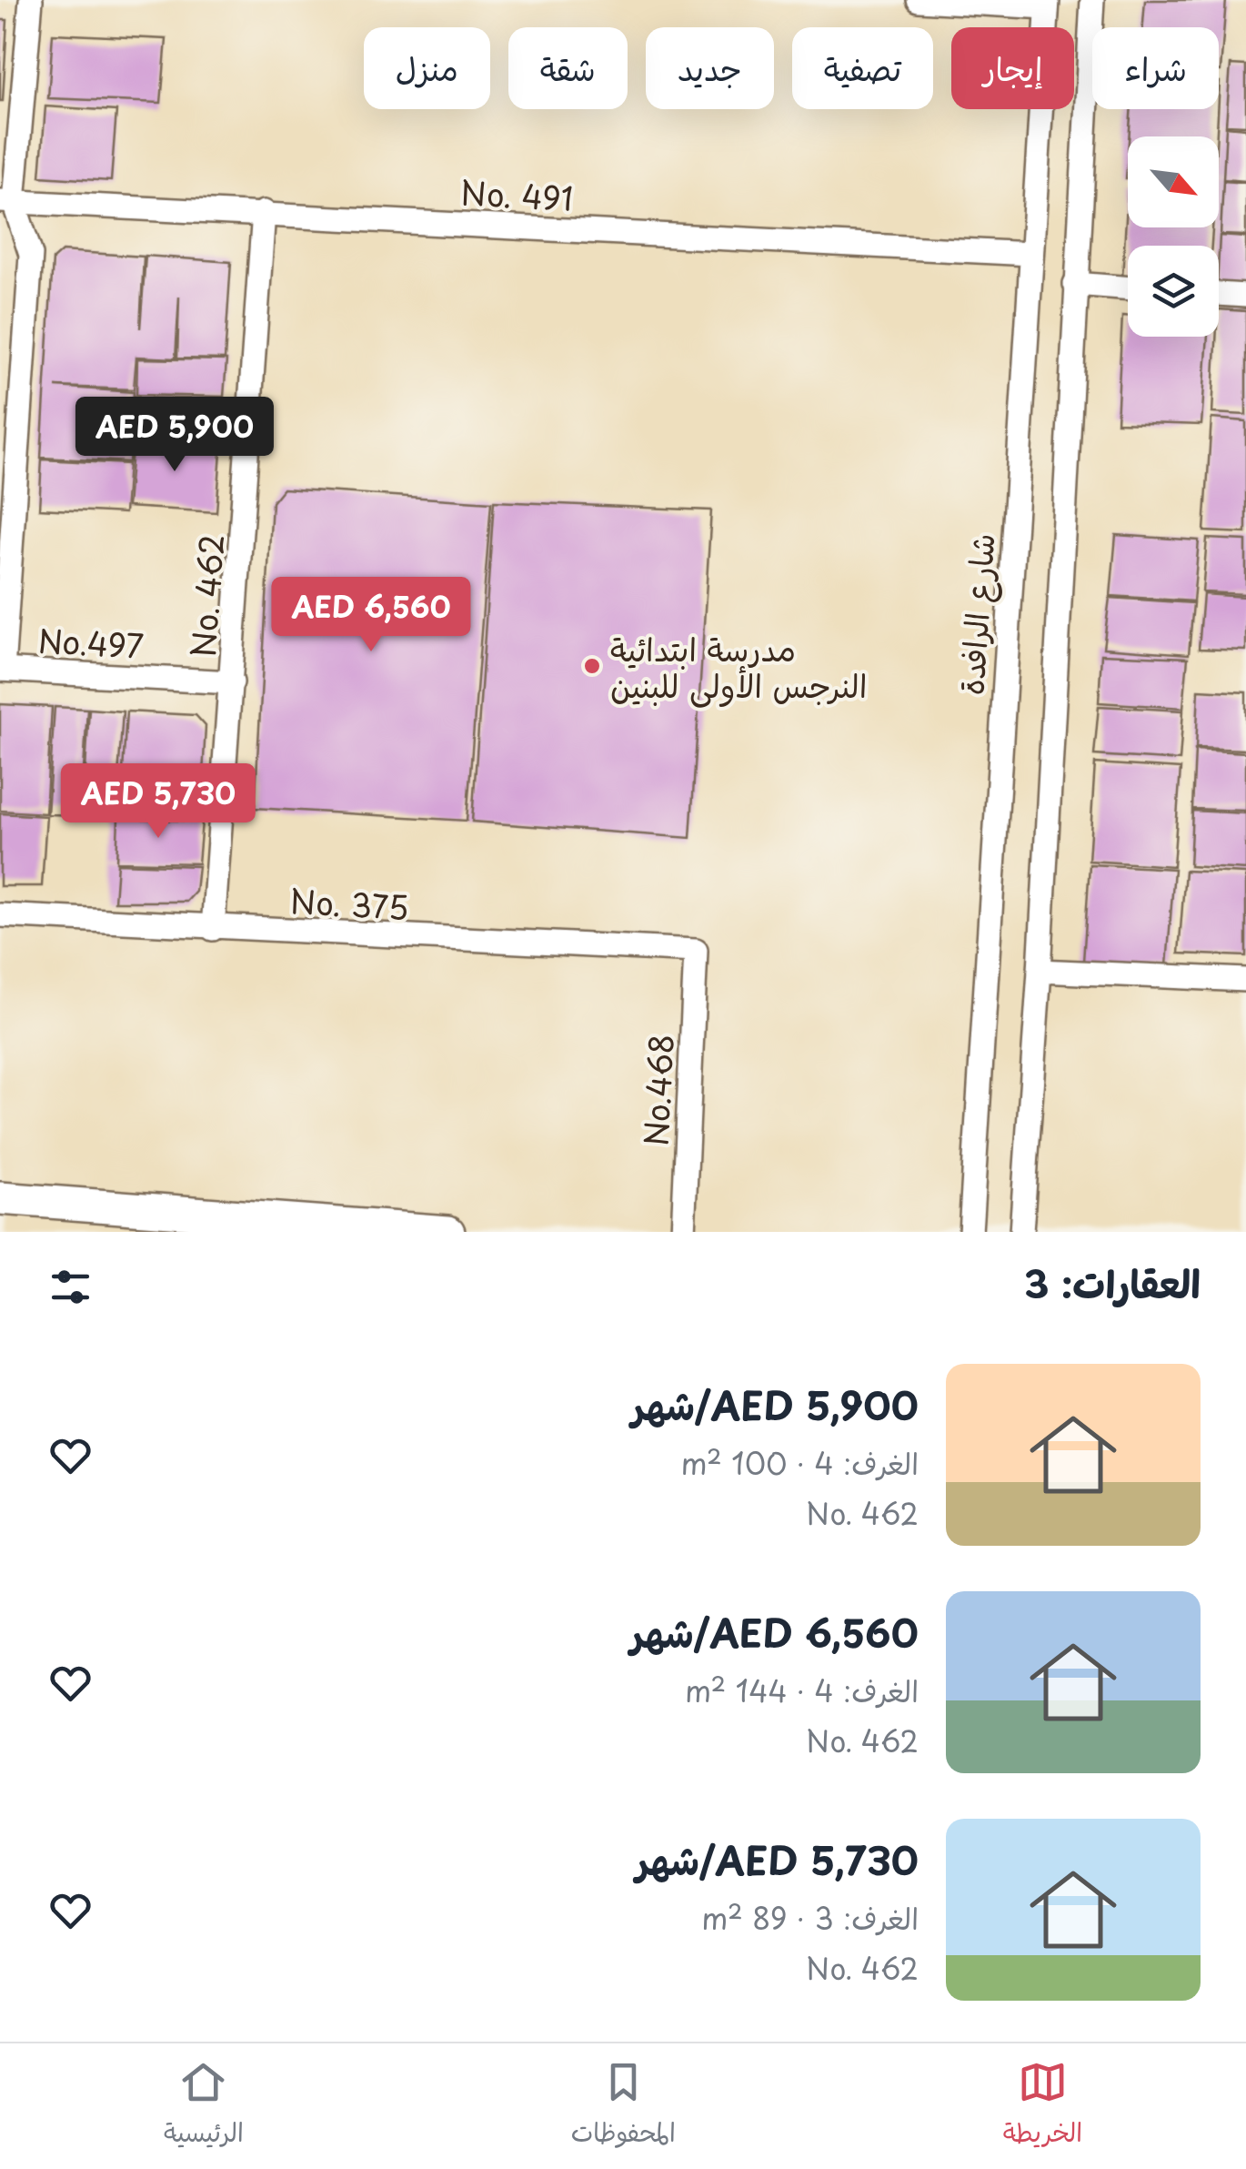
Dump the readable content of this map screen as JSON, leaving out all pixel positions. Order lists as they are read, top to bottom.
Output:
{
  "streets": {
    "street": [
      "No. 491",
      "No. 462",
      "شارع الرافدة",
      "No.497",
      "No. 375",
      "No.468"
    ]
  },
  "crossings": [
    ["No. 491", "No. 462"],
    ["No. 491", "شارع الرافدة"],
    ["No. 462", "No.497"],
    ["No. 462", "No. 375"],
    ["No. 375", "No.468"]
  ],
  "places": ["مدرسة ابتدائية النرجس الأولى للبنين"],
  "north": "bottom right",
  "page": {
    "chip": [
      "شراء",
      "إيجار",
      "تصفية",
      "جديد",
      "شقة",
      "منزل"
    ],
    "price": ["AED 5,900", "AED 6,560", "AED 5,730"],
    "heading": "العقارات: 3",
    "list": [
      {
        "name": "AED 5,900/شهر",
        "note": "الغرف: 4 · 100 m² · No. 462"
      },
      {
        "name": "AED 6,560/شهر",
        "note": "الغرف: 4 · 144 m² · No. 462"
      },
      {
        "name": "AED 5,730/شهر",
        "note": "الغرف: 3 · 89 m² · No. 462"
      }
    ],
    "tabs": ["الخريطة", "المحفوظات", "الرئيسية"]
  }
}
